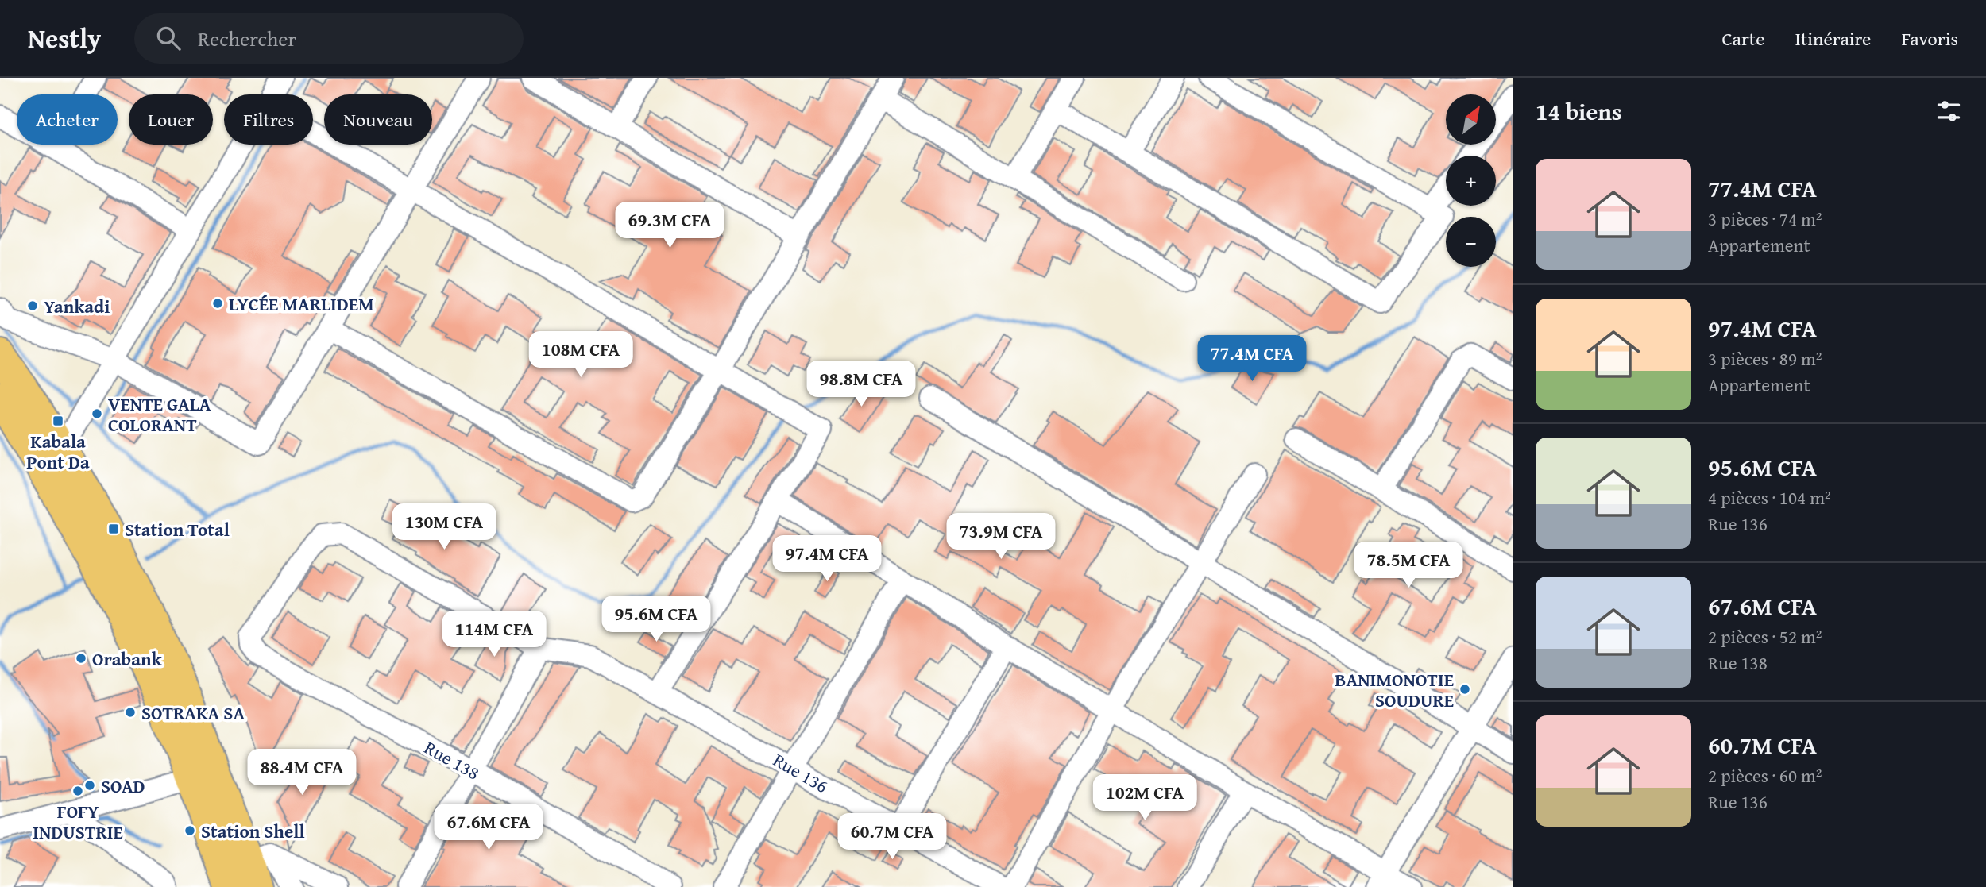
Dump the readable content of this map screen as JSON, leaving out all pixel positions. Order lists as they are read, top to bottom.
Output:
{
  "streets": {
    "street": ["Rue 138", "Rue 136"]
  },
  "crossings": [
    ["Rue 138", "Rue 136"]
  ],
  "places": {
    "other": [
      "LYCÉE MARLIDEM",
      "Yankadi",
      "VENTE GALA COLORANT",
      "Orabank",
      "BANIMONOTIE SOUDURE",
      "SOTRAKA SA",
      "SOAD",
      "FOFY INDUSTRIE",
      "Station Shell"
    ],
    "transit": ["Kabala Pont Da", "Station Total"]
  },
  "north": "top right",
  "page": {
    "header": "Nestly",
    "search": "Rechercher",
    "nav": ["Carte", "Itinéraire", "Favoris"],
    "heading": "14 biens",
    "map_buttons": ["+", "−"],
    "chip": [
      "Acheter",
      "Louer",
      "Filtres",
      "Nouveau"
    ],
    "list": [
      {
        "name": "77.4M CFA",
        "note": "3 pièces · 74 m² · Appartement"
      },
      {
        "name": "97.4M CFA",
        "note": "3 pièces · 89 m² · Appartement"
      },
      {
        "name": "95.6M CFA",
        "note": "4 pièces · 104 m² · Rue 136"
      },
      {
        "name": "67.6M CFA",
        "note": "2 pièces · 52 m² · Rue 138"
      },
      {
        "name": "60.7M CFA",
        "note": "2 pièces · 60 m² · Rue 136"
      }
    ],
    "price": [
      "69.3M CFA",
      "108M CFA",
      "77.4M CFA",
      "98.8M CFA",
      "130M CFA",
      "73.9M CFA",
      "97.4M CFA",
      "78.5M CFA",
      "95.6M CFA",
      "114M CFA",
      "88.4M CFA",
      "102M CFA",
      "67.6M CFA",
      "60.7M CFA"
    ]
  }
}
